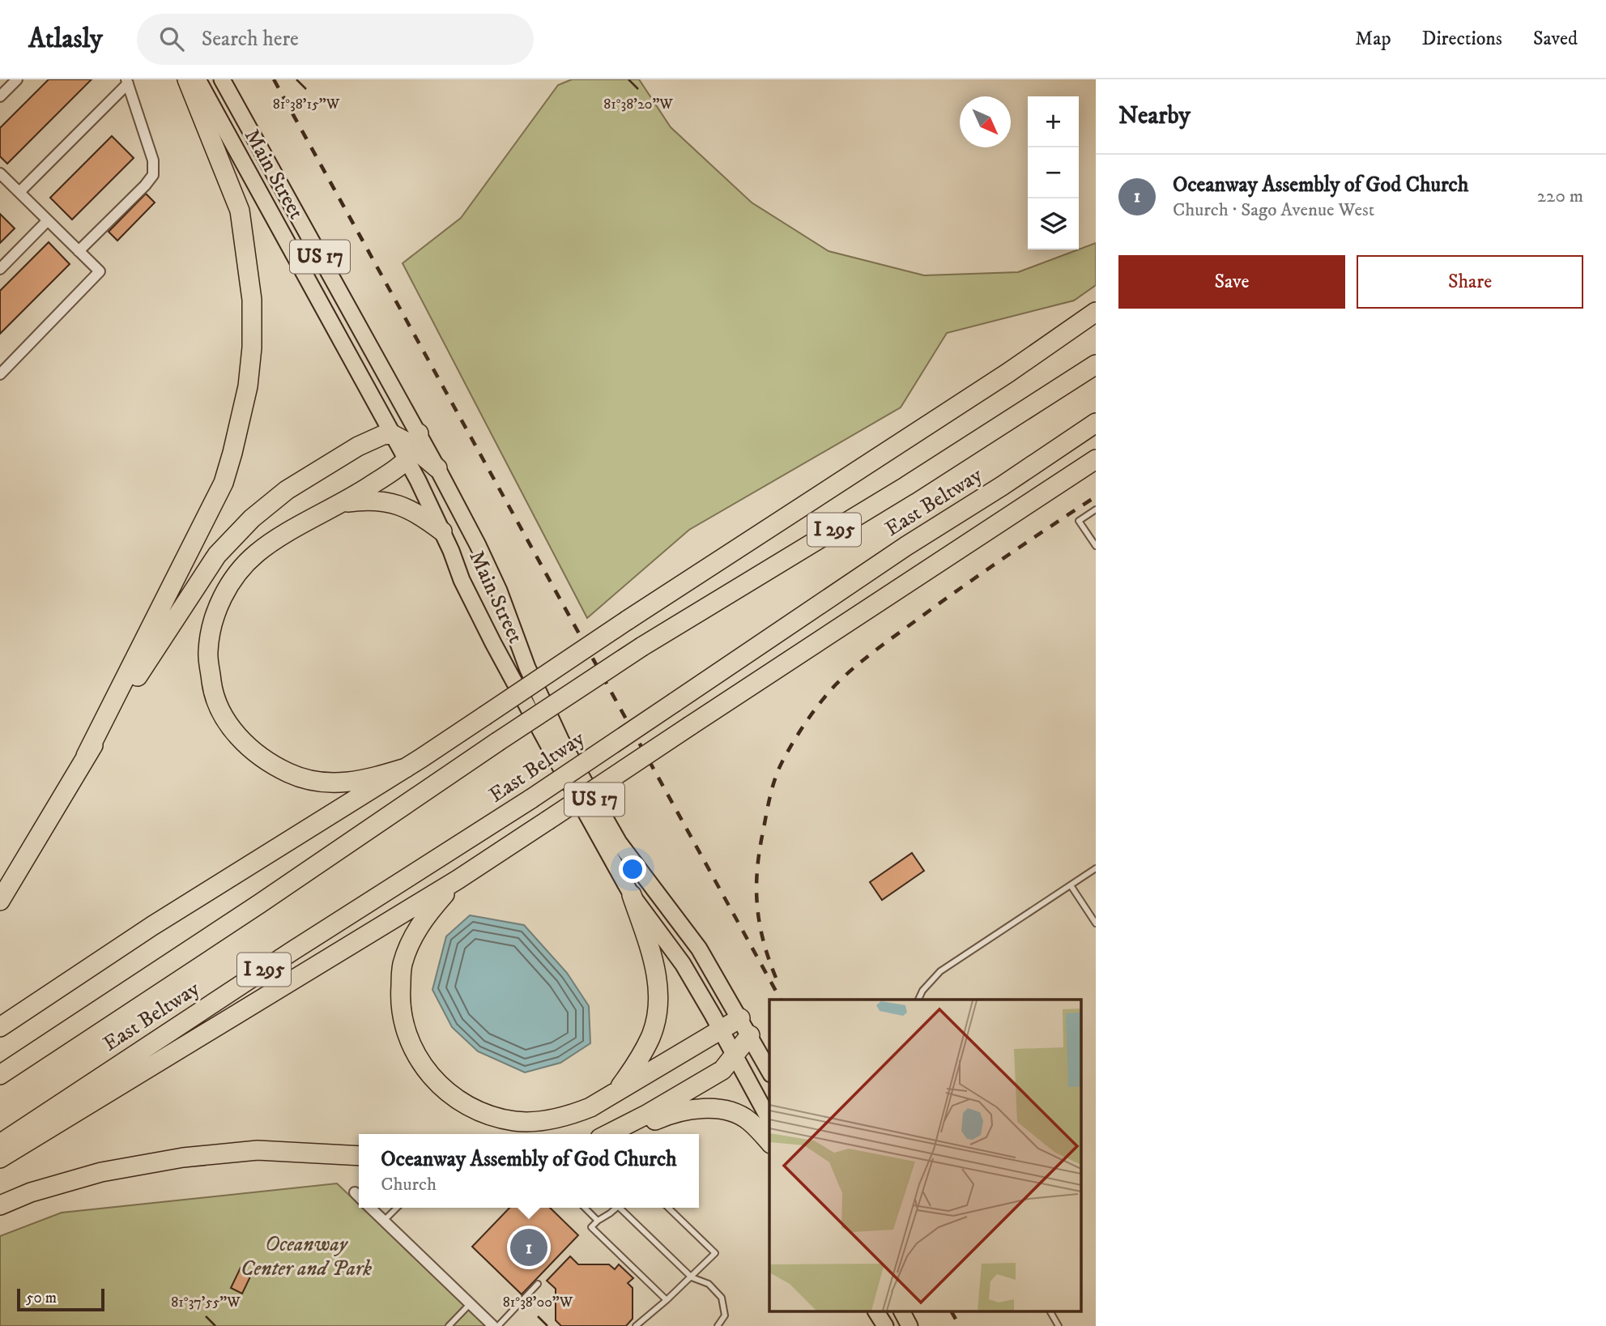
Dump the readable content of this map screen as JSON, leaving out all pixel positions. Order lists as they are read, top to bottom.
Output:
{
  "streets": {
    "highway": ["East Beltway", "I 295"],
    "main road": ["Main Street", "US 17"]
  },
  "parks": ["Oceanway Center and Park"],
  "scale_bar": "50 m",
  "north": "bottom right",
  "page": {
    "header": "Atlasly",
    "search": "Search here",
    "nav": ["Map", "Directions", "Saved"],
    "heading": "Nearby",
    "map_buttons": ["+", "−"],
    "list": [
      {
        "mark": "1",
        "name": "Oceanway Assembly of God Church",
        "note": "Church · Sago Avenue West",
        "value": "220 m"
      }
    ],
    "buttons": ["Save", "Share"],
    "popup": ["Oceanway Assembly of God Church", "Church"],
    "pins": "1",
    "scale": "50 m"
  },
  "coordinates": [
    "81°38'15\"W",
    "81°38'20\"W",
    "81°37'55\"W",
    "81°38'00\"W"
  ]
}
